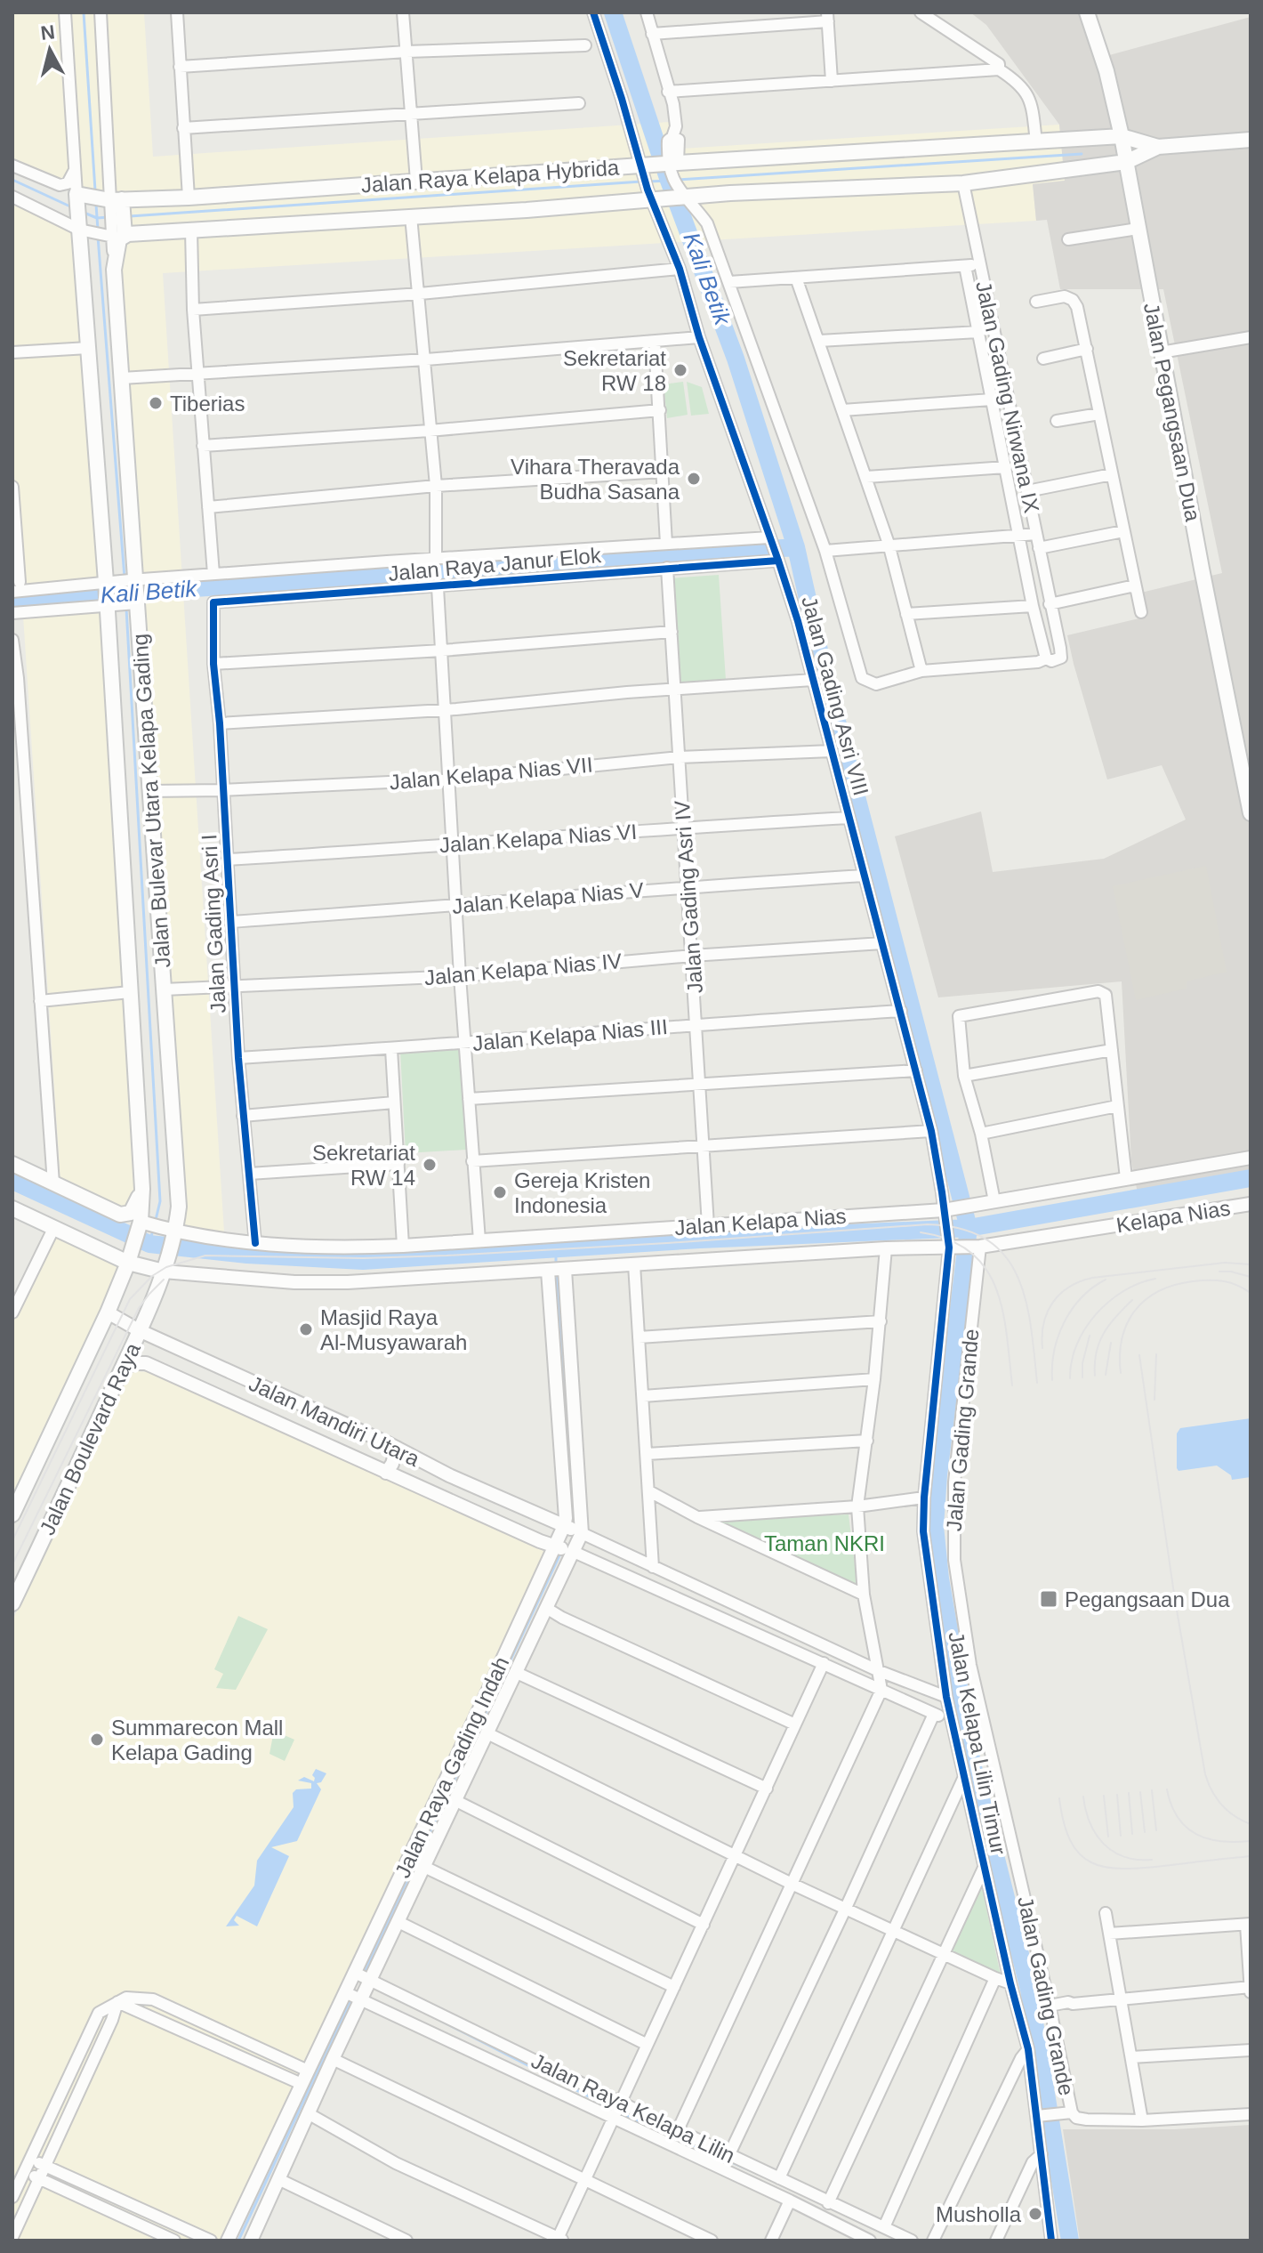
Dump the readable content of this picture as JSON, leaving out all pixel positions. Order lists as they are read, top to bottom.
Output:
{
  "streets": {
    "main road": [
      "Jalan Raya Kelapa Hybrida",
      "Jalan Pegangsaan Dua",
      "Jalan Bulevar Utara Kelapa Gading",
      "Jalan Boulevard Raya"
    ],
    "street": [
      "Jalan Gading Nirwana IX",
      "Jalan Raya Janur Elok",
      "Jalan Gading Asri VIII",
      "Jalan Kelapa Nias VII",
      "Jalan Kelapa Nias VI",
      "Jalan Gading Asri IV",
      "Jalan Kelapa Nias V",
      "Jalan Gading Asri I",
      "Jalan Kelapa Nias IV",
      "Jalan Kelapa Nias III",
      "Kelapa Nias",
      "Jalan Kelapa Nias",
      "Jalan Mandiri Utara",
      "Jalan Gading Grande",
      "Jalan Kelapa Lilin Timur",
      "Jalan Raya Gading Indah",
      "Jalan Raya Kelapa Lilin"
    ]
  },
  "crossings": [
    ["Jalan Raya Kelapa Hybrida", "Jalan Gading Nirwana IX"],
    ["Jalan Raya Kelapa Hybrida", "Jalan Pegangsaan Dua"],
    ["Jalan Raya Kelapa Hybrida", "Jalan Gading Asri VIII"],
    ["Jalan Raya Kelapa Hybrida", "Jalan Bulevar Utara Kelapa Gading"],
    ["Jalan Raya Janur Elok", "Jalan Gading Asri VIII"],
    ["Jalan Raya Janur Elok", "Jalan Bulevar Utara Kelapa Gading"],
    ["Jalan Raya Janur Elok", "Jalan Gading Asri IV"],
    ["Jalan Raya Janur Elok", "Jalan Gading Asri I"],
    ["Jalan Gading Asri VIII", "Jalan Kelapa Nias VII"],
    ["Jalan Gading Asri VIII", "Jalan Kelapa Nias VI"],
    ["Jalan Gading Asri VIII", "Jalan Kelapa Nias V"],
    ["Jalan Gading Asri VIII", "Jalan Kelapa Nias IV"],
    ["Jalan Gading Asri VIII", "Jalan Kelapa Nias III"],
    ["Jalan Gading Asri VIII", "Jalan Kelapa Nias"],
    ["Jalan Gading Asri VIII", "Jalan Kelapa Lilin Timur"],
    ["Jalan Kelapa Nias VII", "Jalan Bulevar Utara Kelapa Gading"],
    ["Jalan Kelapa Nias VII", "Jalan Gading Asri IV"],
    ["Jalan Kelapa Nias VII", "Jalan Gading Asri I"],
    ["Jalan Bulevar Utara Kelapa Gading", "Jalan Kelapa Nias IV"],
    ["Jalan Bulevar Utara Kelapa Gading", "Jalan Kelapa Nias"],
    ["Jalan Bulevar Utara Kelapa Gading", "Jalan Boulevard Raya"],
    ["Jalan Kelapa Nias VI", "Jalan Gading Asri IV"],
    ["Jalan Kelapa Nias VI", "Jalan Gading Asri I"],
    ["Jalan Gading Asri IV", "Jalan Kelapa Nias V"],
    ["Jalan Gading Asri IV", "Jalan Kelapa Nias IV"],
    ["Jalan Gading Asri IV", "Jalan Kelapa Nias III"],
    ["Jalan Gading Asri IV", "Jalan Kelapa Nias"],
    ["Jalan Kelapa Nias V", "Jalan Gading Asri I"],
    ["Jalan Gading Asri I", "Jalan Kelapa Nias IV"],
    ["Jalan Gading Asri I", "Jalan Kelapa Nias III"],
    ["Jalan Gading Asri I", "Jalan Kelapa Nias"],
    ["Kelapa Nias", "Jalan Kelapa Nias"],
    ["Jalan Kelapa Nias", "Jalan Gading Grande"],
    ["Jalan Kelapa Nias", "Jalan Boulevard Raya"],
    ["Jalan Kelapa Nias", "Jalan Kelapa Lilin Timur"],
    ["Jalan Kelapa Nias", "Jalan Raya Gading Indah"],
    ["Jalan Mandiri Utara", "Jalan Boulevard Raya"],
    ["Jalan Mandiri Utara", "Jalan Raya Gading Indah"],
    ["Jalan Raya Gading Indah", "Jalan Raya Kelapa Lilin"]
  ],
  "water": ["Kali Betik"],
  "parks": ["Taman NKRI"],
  "places": {
    "other": [
      "Sekretariat RW 18",
      "Tiberias",
      "Vihara Theravada Budha Sasana",
      "Sekretariat RW 14",
      "Gereja Kristen Indonesia",
      "Masjid Raya Al-Musyawarah",
      "Summarecon Mall Kelapa Gading",
      "Musholla"
    ],
    "transit": ["Pegangsaan Dua"]
  },
  "north": "top"
}
